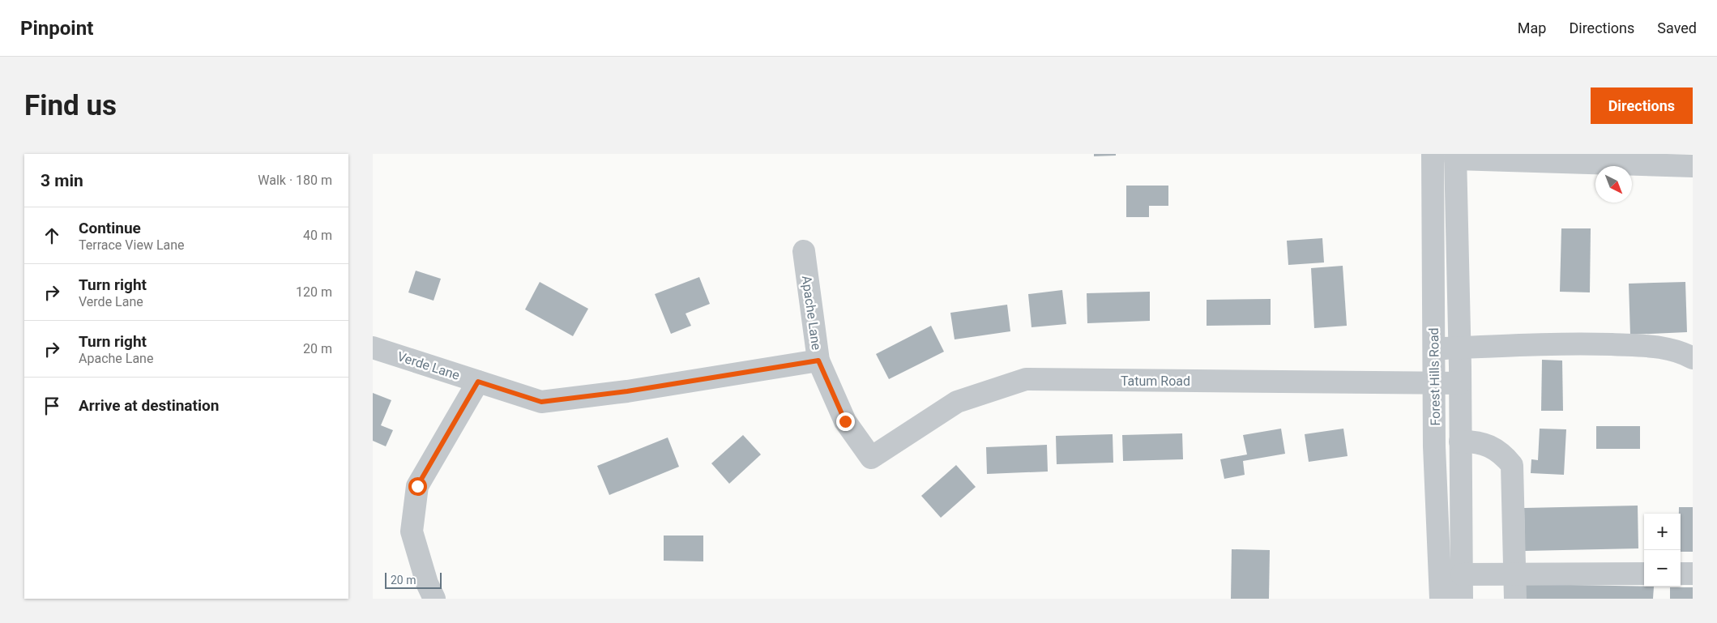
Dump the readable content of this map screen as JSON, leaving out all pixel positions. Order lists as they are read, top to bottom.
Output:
{
  "streets": {
    "street": [
      "Apache Lane",
      "Verde Lane",
      "Forest Hills Road",
      "Tatum Road"
    ]
  },
  "crossings": [
    ["Apache Lane", "Verde Lane"],
    ["Apache Lane", "Tatum Road"],
    ["Forest Hills Road", "Tatum Road"]
  ],
  "scale_bar": "20 m",
  "north": "bottom right",
  "page": {
    "header": "Pinpoint",
    "nav": ["Map", "Directions", "Saved"],
    "buttons": "Directions",
    "title": "Find us",
    "heading": ["3 min", "Walk · 180 m"],
    "list": [
      ["Continue", "Terrace View Lane", "40 m"],
      ["Turn right", "Verde Lane", "120 m"],
      ["Turn right", "Apache Lane", "20 m"],
      "Arrive at destination"
    ],
    "map_buttons": ["+", "−"],
    "scale": "20 m"
  }
}
